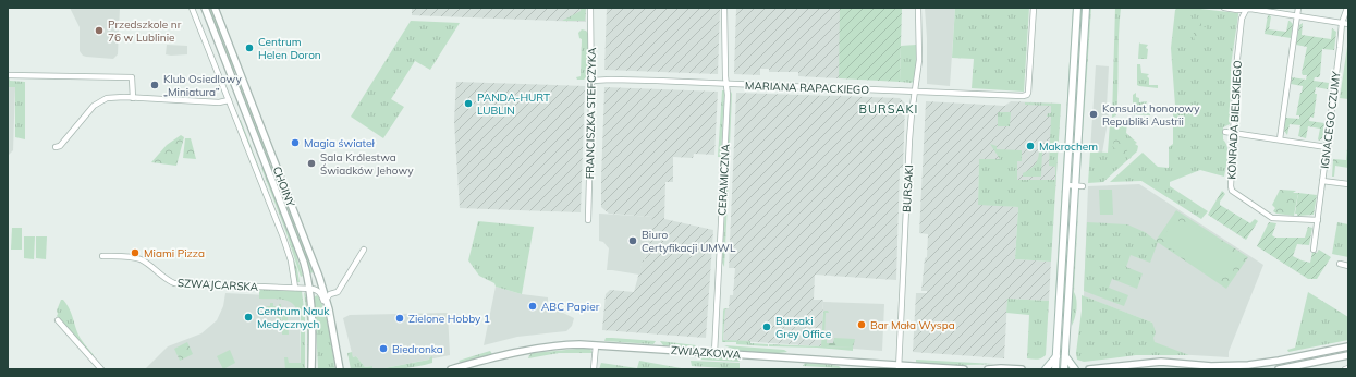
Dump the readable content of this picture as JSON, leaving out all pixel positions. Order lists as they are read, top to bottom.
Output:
{
  "streets": {
    "street": [
      "MARIANA RAPACKIEGO",
      "FRANCISZKA STEFCZYKA",
      "KONRADA BIELSKIEGO",
      "IGNACEGO CZUMY",
      "CERAMICZNA",
      "CHOINY",
      "BURSAKI",
      "SZWAJCARSKA",
      "ZWIĄZKOWA"
    ]
  },
  "crossings": [
    ["MARIANA RAPACKIEGO", "FRANCISZKA STEFCZYKA"],
    ["MARIANA RAPACKIEGO", "CERAMICZNA"],
    ["MARIANA RAPACKIEGO", "BURSAKI"],
    ["CERAMICZNA", "ZWIĄZKOWA"],
    ["CHOINY", "SZWAJCARSKA"],
    ["BURSAKI", "ZWIĄZKOWA"]
  ],
  "districts": ["BURSAKI"],
  "places": [
    "Przedszkole nr 76 w Lublinie",
    "Centrum Helen Doron",
    "Klub Osiedlowy „Miniatura”",
    "PANDA-HURT LUBLIN",
    "Konsulat honorowy Republiki Austrii",
    "Magia świateł",
    "Makrochem",
    "Sala Królestwa Świadków Jehowy",
    "Biuro Certyfikacji UMWL",
    "Miami Pizza",
    "ABC Papier",
    "Centrum Nauk Medycznych",
    "Zielone Hobby 1",
    "Bar Mała Wyspa",
    "Bursaki Grey Office",
    "Biedronka"
  ]
}
